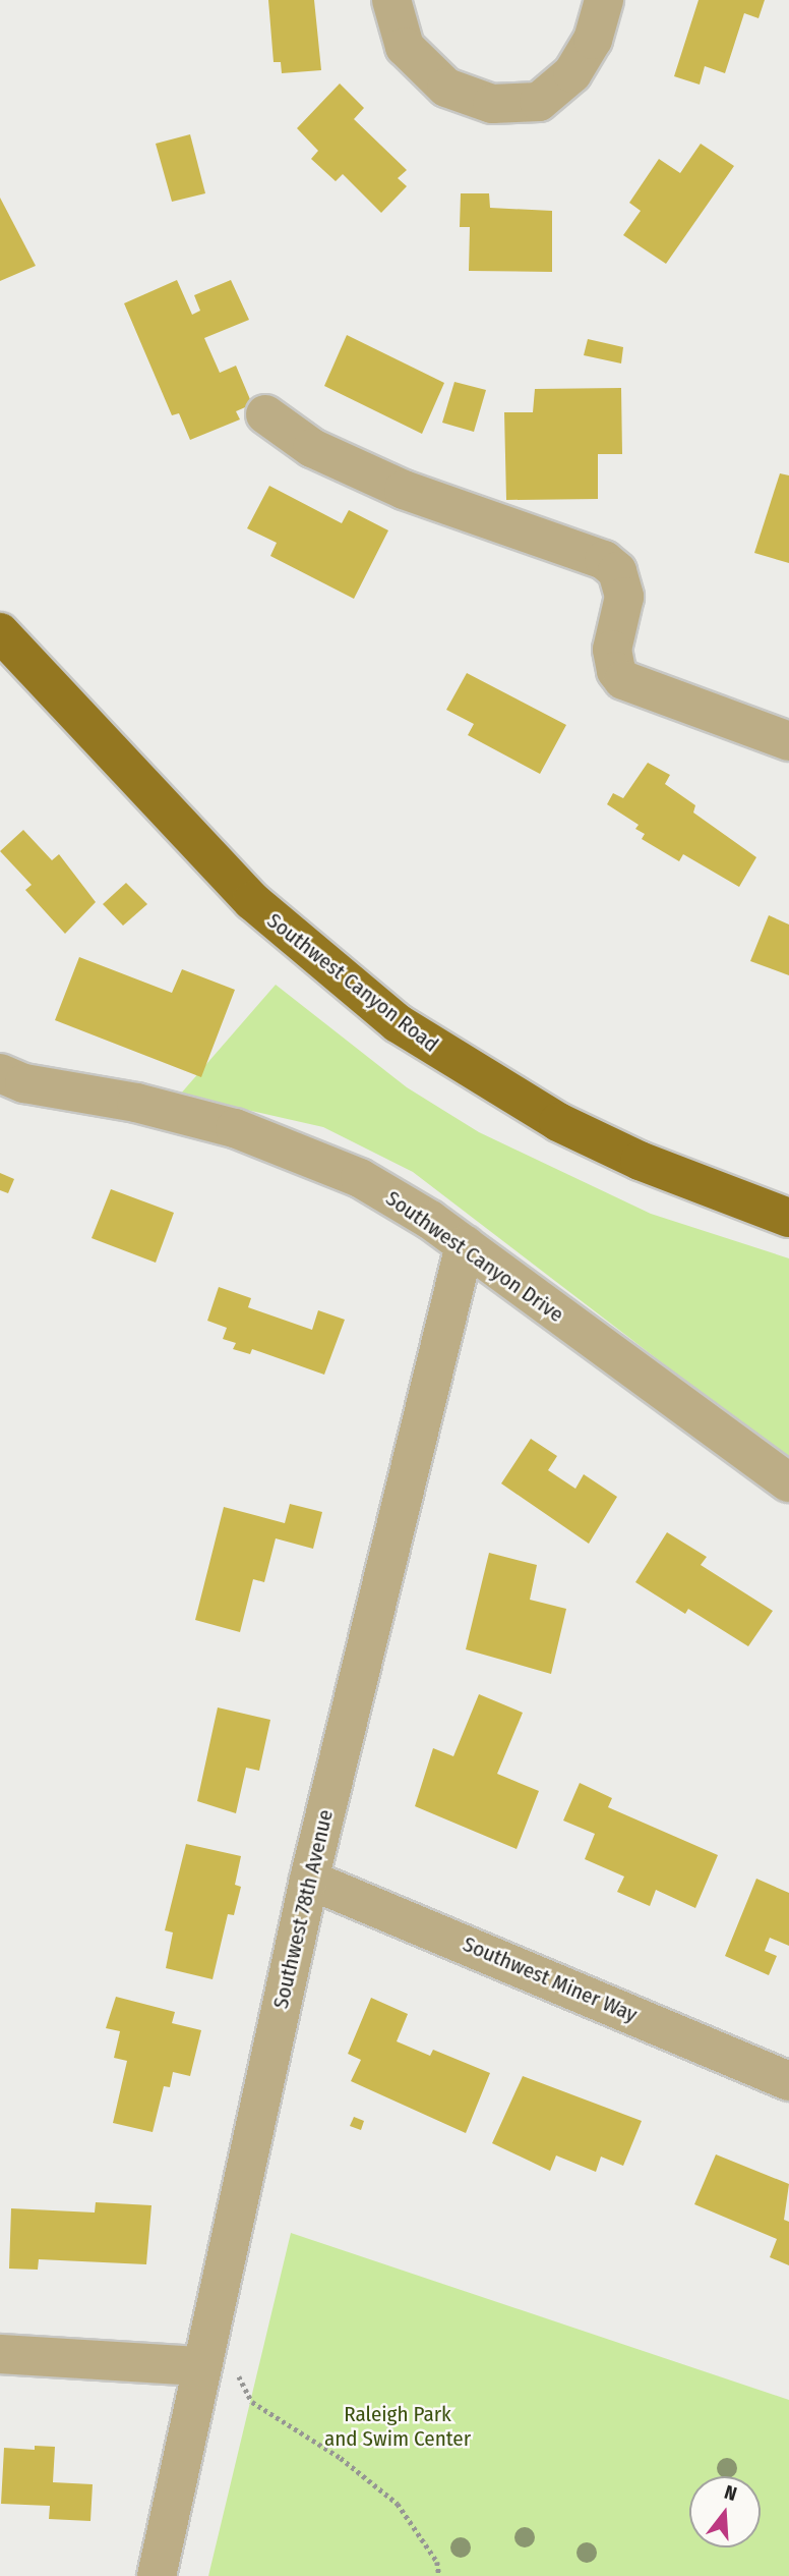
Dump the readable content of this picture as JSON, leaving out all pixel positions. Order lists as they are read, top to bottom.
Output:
{
  "streets": {
    "main road": ["Southwest Canyon Road"],
    "street": ["Southwest Canyon Drive", "Southwest 78th Avenue", "Southwest Miner Way"]
  },
  "crossings": [
    ["Southwest Canyon Drive", "Southwest 78th Avenue"],
    ["Southwest 78th Avenue", "Southwest Miner Way"]
  ],
  "parks": ["Raleigh Park and Swim Center"],
  "north": "top"
}
